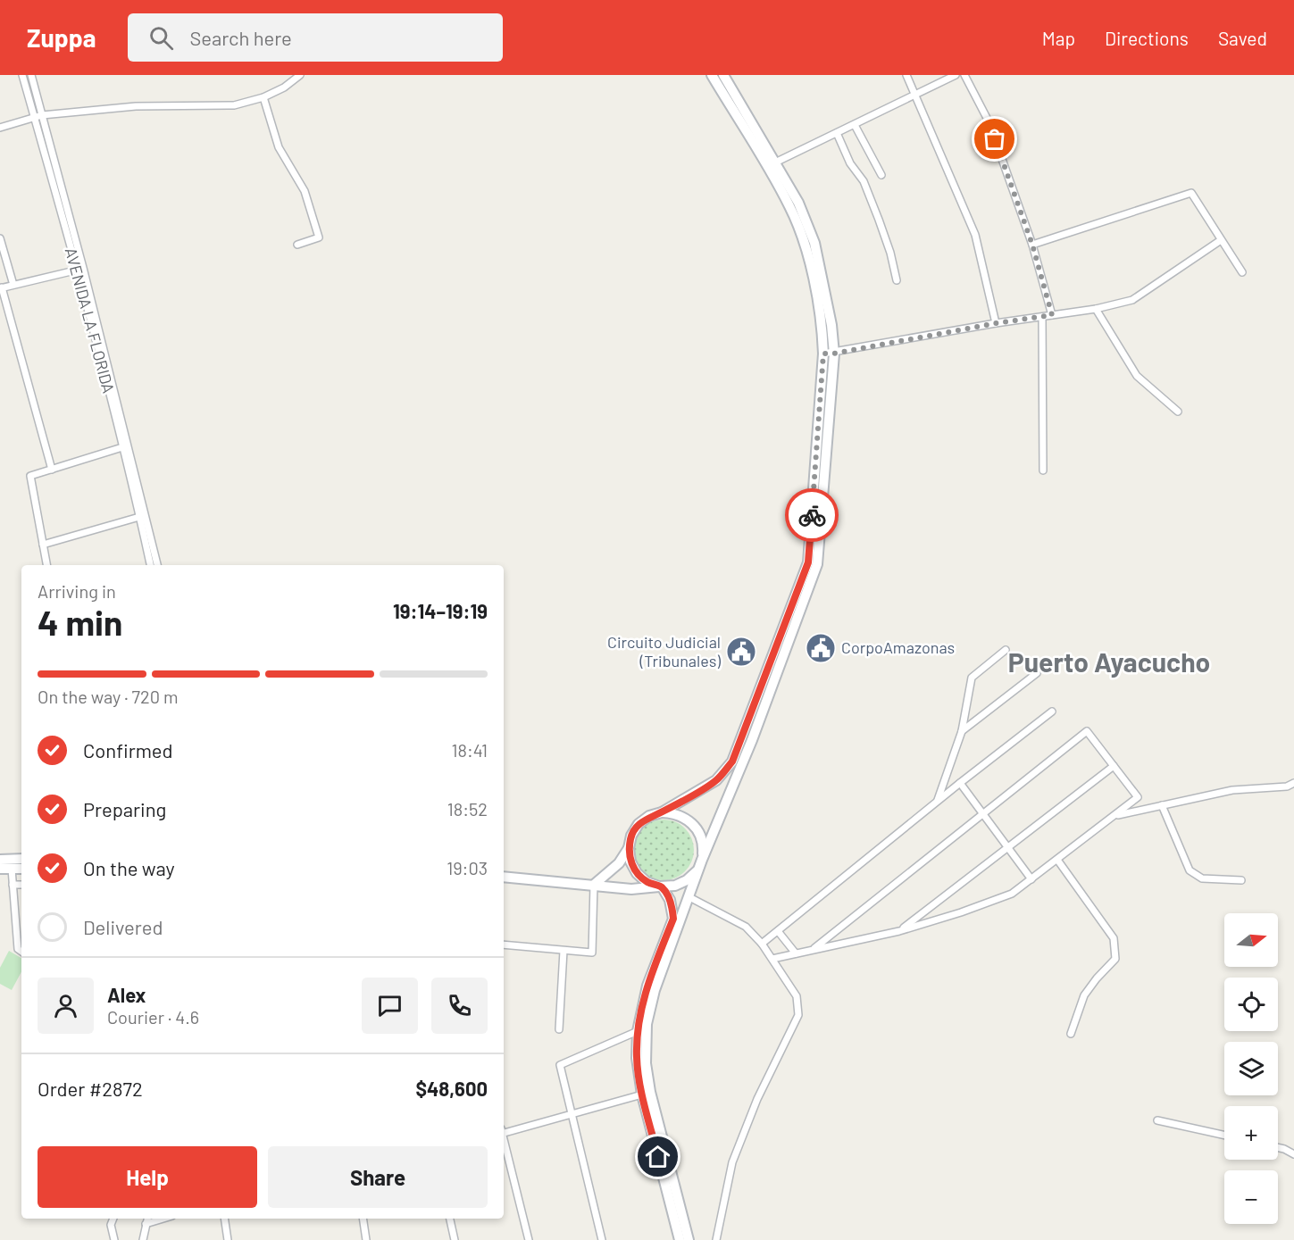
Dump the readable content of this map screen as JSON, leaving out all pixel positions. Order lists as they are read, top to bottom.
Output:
{
  "streets": {
    "street": ["AVENIDA LA FLORIDA"]
  },
  "districts": ["Puerto Ayacucho"],
  "places": {
    "public building": ["CorpoAmazonas", "Circuito Judicial (Tribunales)"]
  },
  "north": "right",
  "page": {
    "header": "Zuppa",
    "search": "Search here",
    "nav": ["Map", "Directions", "Saved"],
    "heading": ["4 min", "Arriving in", "19:14–19:19"],
    "panel": [
      "Alex",
      "Courier · 4.6",
      "Order #2872",
      "$48,600"
    ],
    "bar": "On the way · 720 m",
    "list": [
      ["Confirmed", "18:41"],
      ["Preparing", "18:52"],
      ["On the way", "19:03"],
      "Delivered"
    ],
    "map_buttons": ["+", "−"],
    "buttons": ["Help", "Share"]
  }
}
